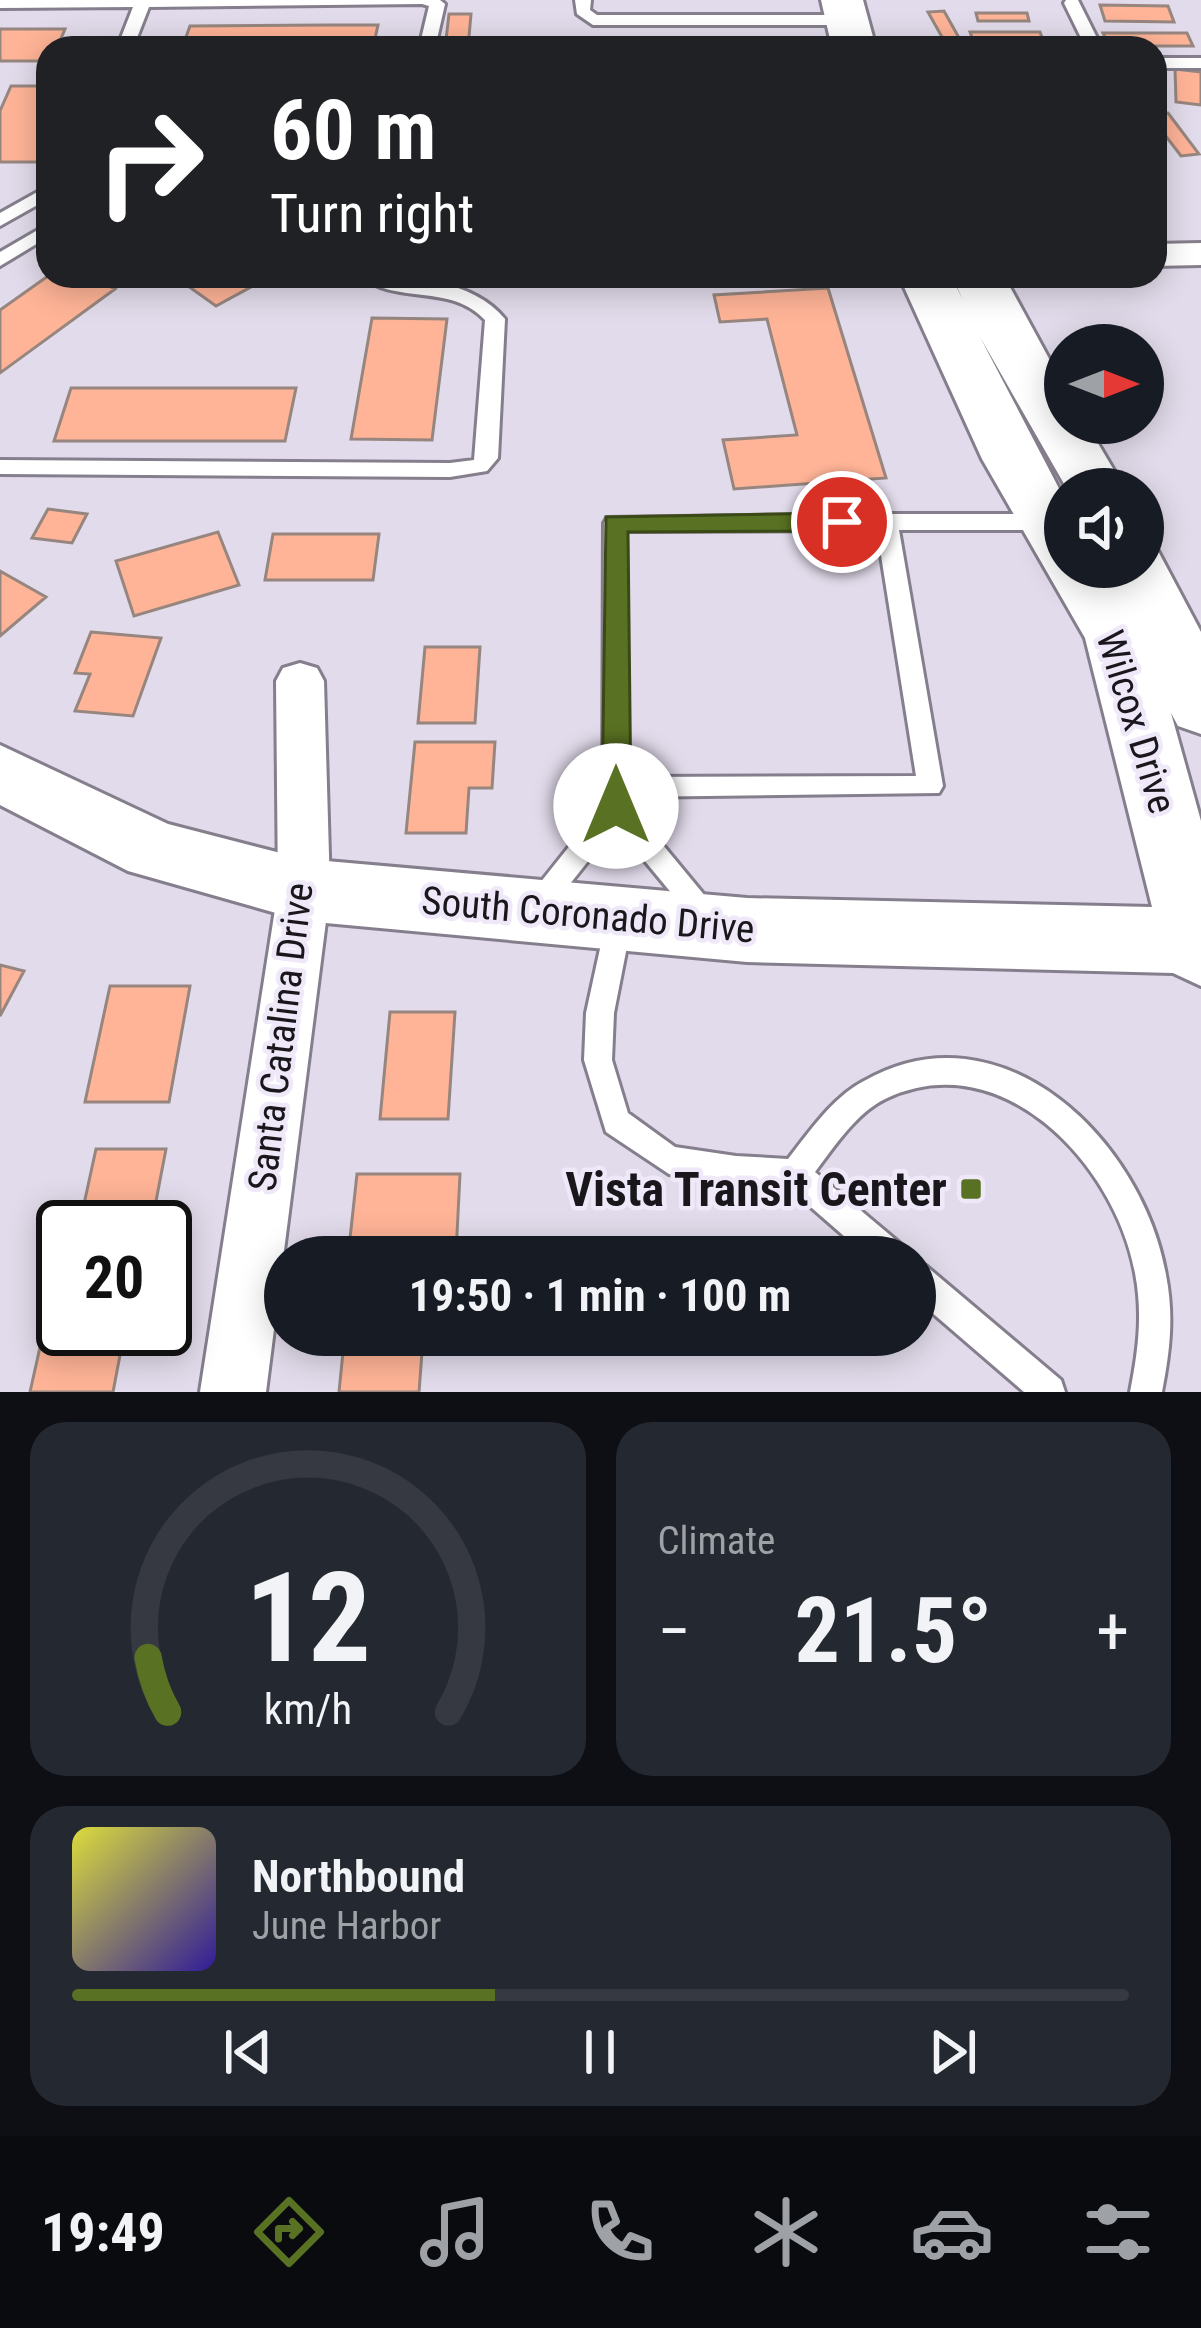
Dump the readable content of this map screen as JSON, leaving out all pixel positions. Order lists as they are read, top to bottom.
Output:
{
  "streets": {
    "street": ["Wilcox Drive", "South Coronado Drive", "Santa Catalina Drive"]
  },
  "crossings": [
    ["Wilcox Drive", "South Coronado Drive"],
    ["South Coronado Drive", "Santa Catalina Drive"]
  ],
  "places": {
    "transit": ["Vista Transit Center"]
  },
  "north": "right",
  "page": {
    "turn": ["60 m", "Turn right"],
    "limit": "20",
    "trip": "19:50 · 1 min · 100 m",
    "tile": "Climate",
    "heat": ["−", "21.5°", "+"],
    "song": ["Northbound", "June Harbor"],
    "tabs": "19:49",
    "gauge": ["12", "km/h"]
  }
}
